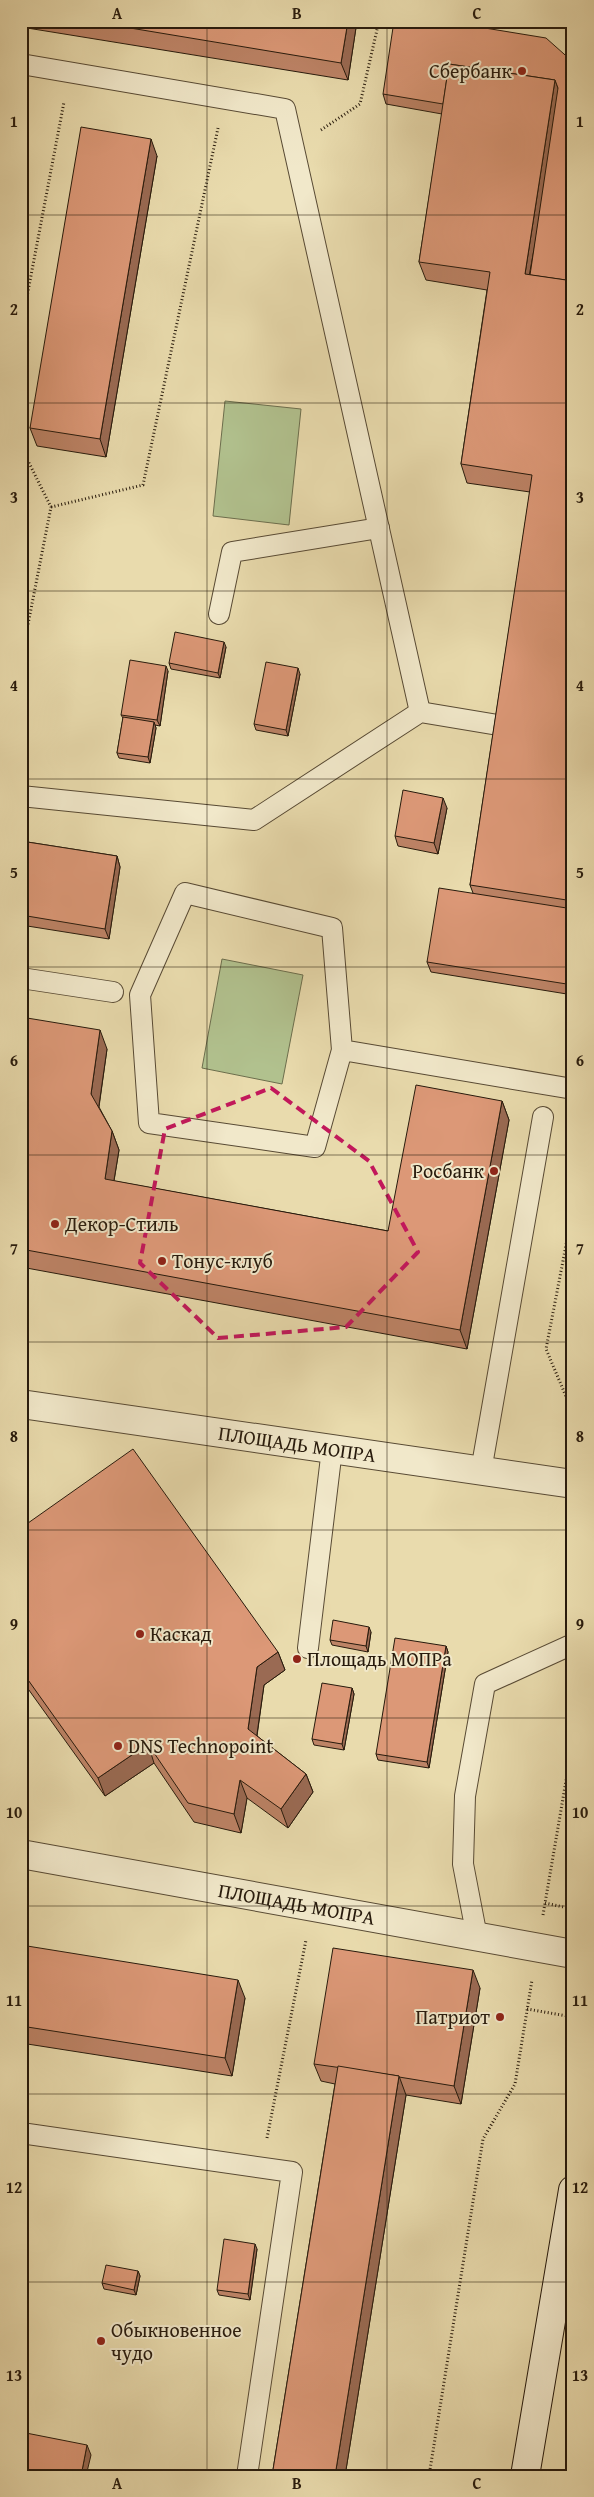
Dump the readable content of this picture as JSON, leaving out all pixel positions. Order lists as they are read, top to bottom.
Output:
{
  "streets": {
    "street": ["ПЛОЩАДЬ МОПРА"]
  },
  "places": [
    "Сбербанк",
    "Росбанк",
    "Декор-Стиль",
    "Тонус-клуб",
    "Каскад",
    "Площадь МОПРа",
    "DNS Technopoint",
    "Патриот",
    "Обыкновенное чудо"
  ],
  "grid": {
    "columns": ["A", "B", "C"],
    "rows": [
      "1",
      "2",
      "3",
      "4",
      "5",
      "6",
      "7",
      "8",
      "9",
      "10",
      "11",
      "12",
      "13"
    ]
  }
}
